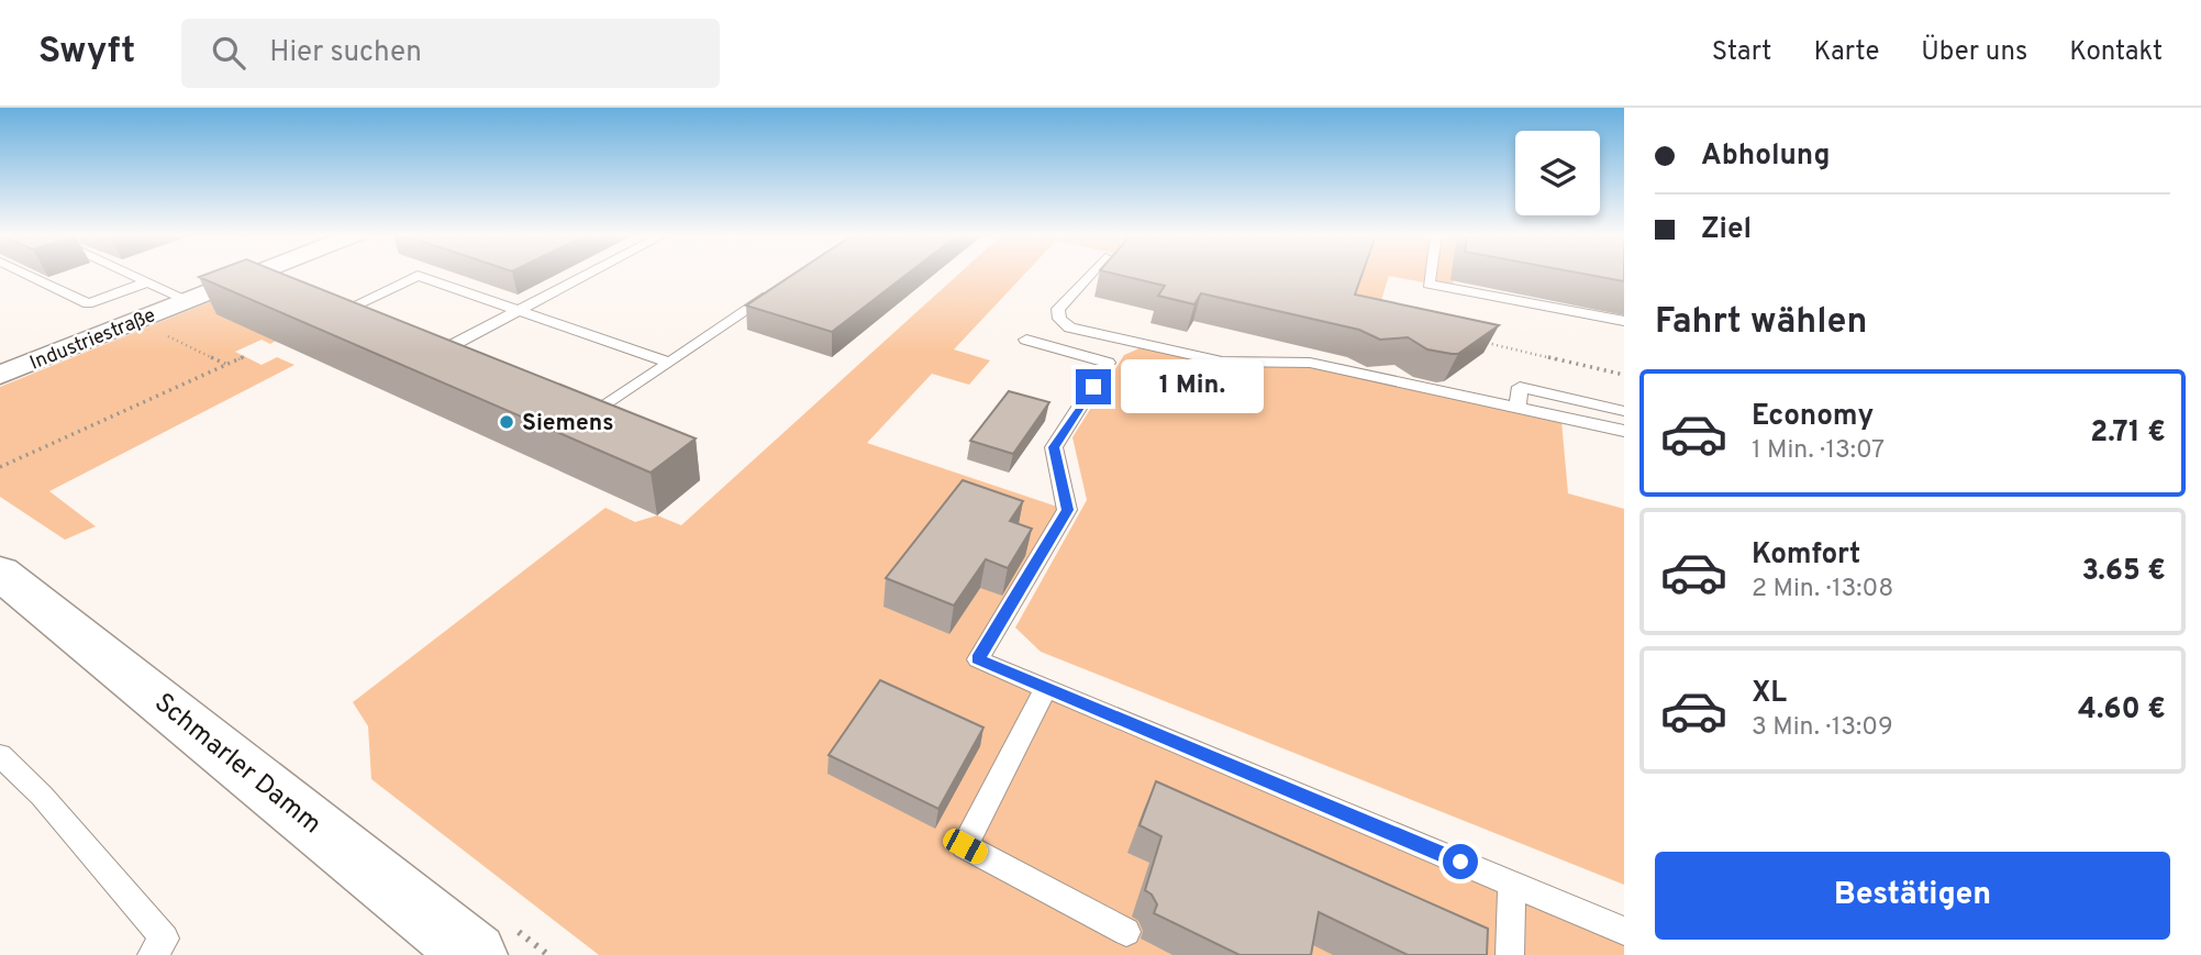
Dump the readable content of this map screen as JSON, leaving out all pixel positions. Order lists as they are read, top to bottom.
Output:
{
  "streets": {
    "street": ["Industriestraße", "Schmarler Damm"]
  },
  "places": ["Siemens"],
  "page": {
    "header": "Swyft",
    "search": "Hier suchen",
    "nav": [
      "Start",
      "Karte",
      "Über uns",
      "Kontakt"
    ],
    "banner": ["Abholung", "Ziel"],
    "heading": "Fahrt wählen",
    "bubble": "1 Min.",
    "list": [
      {
        "name": "Economy",
        "note": "1 Min. · 13:07",
        "value": "2.71 €"
      },
      {
        "name": "Komfort",
        "note": "2 Min. · 13:08",
        "value": "3.65 €"
      },
      {
        "name": "XL",
        "note": "3 Min. · 13:09",
        "value": "4.60 €"
      }
    ],
    "buttons": "Bestätigen"
  }
}
